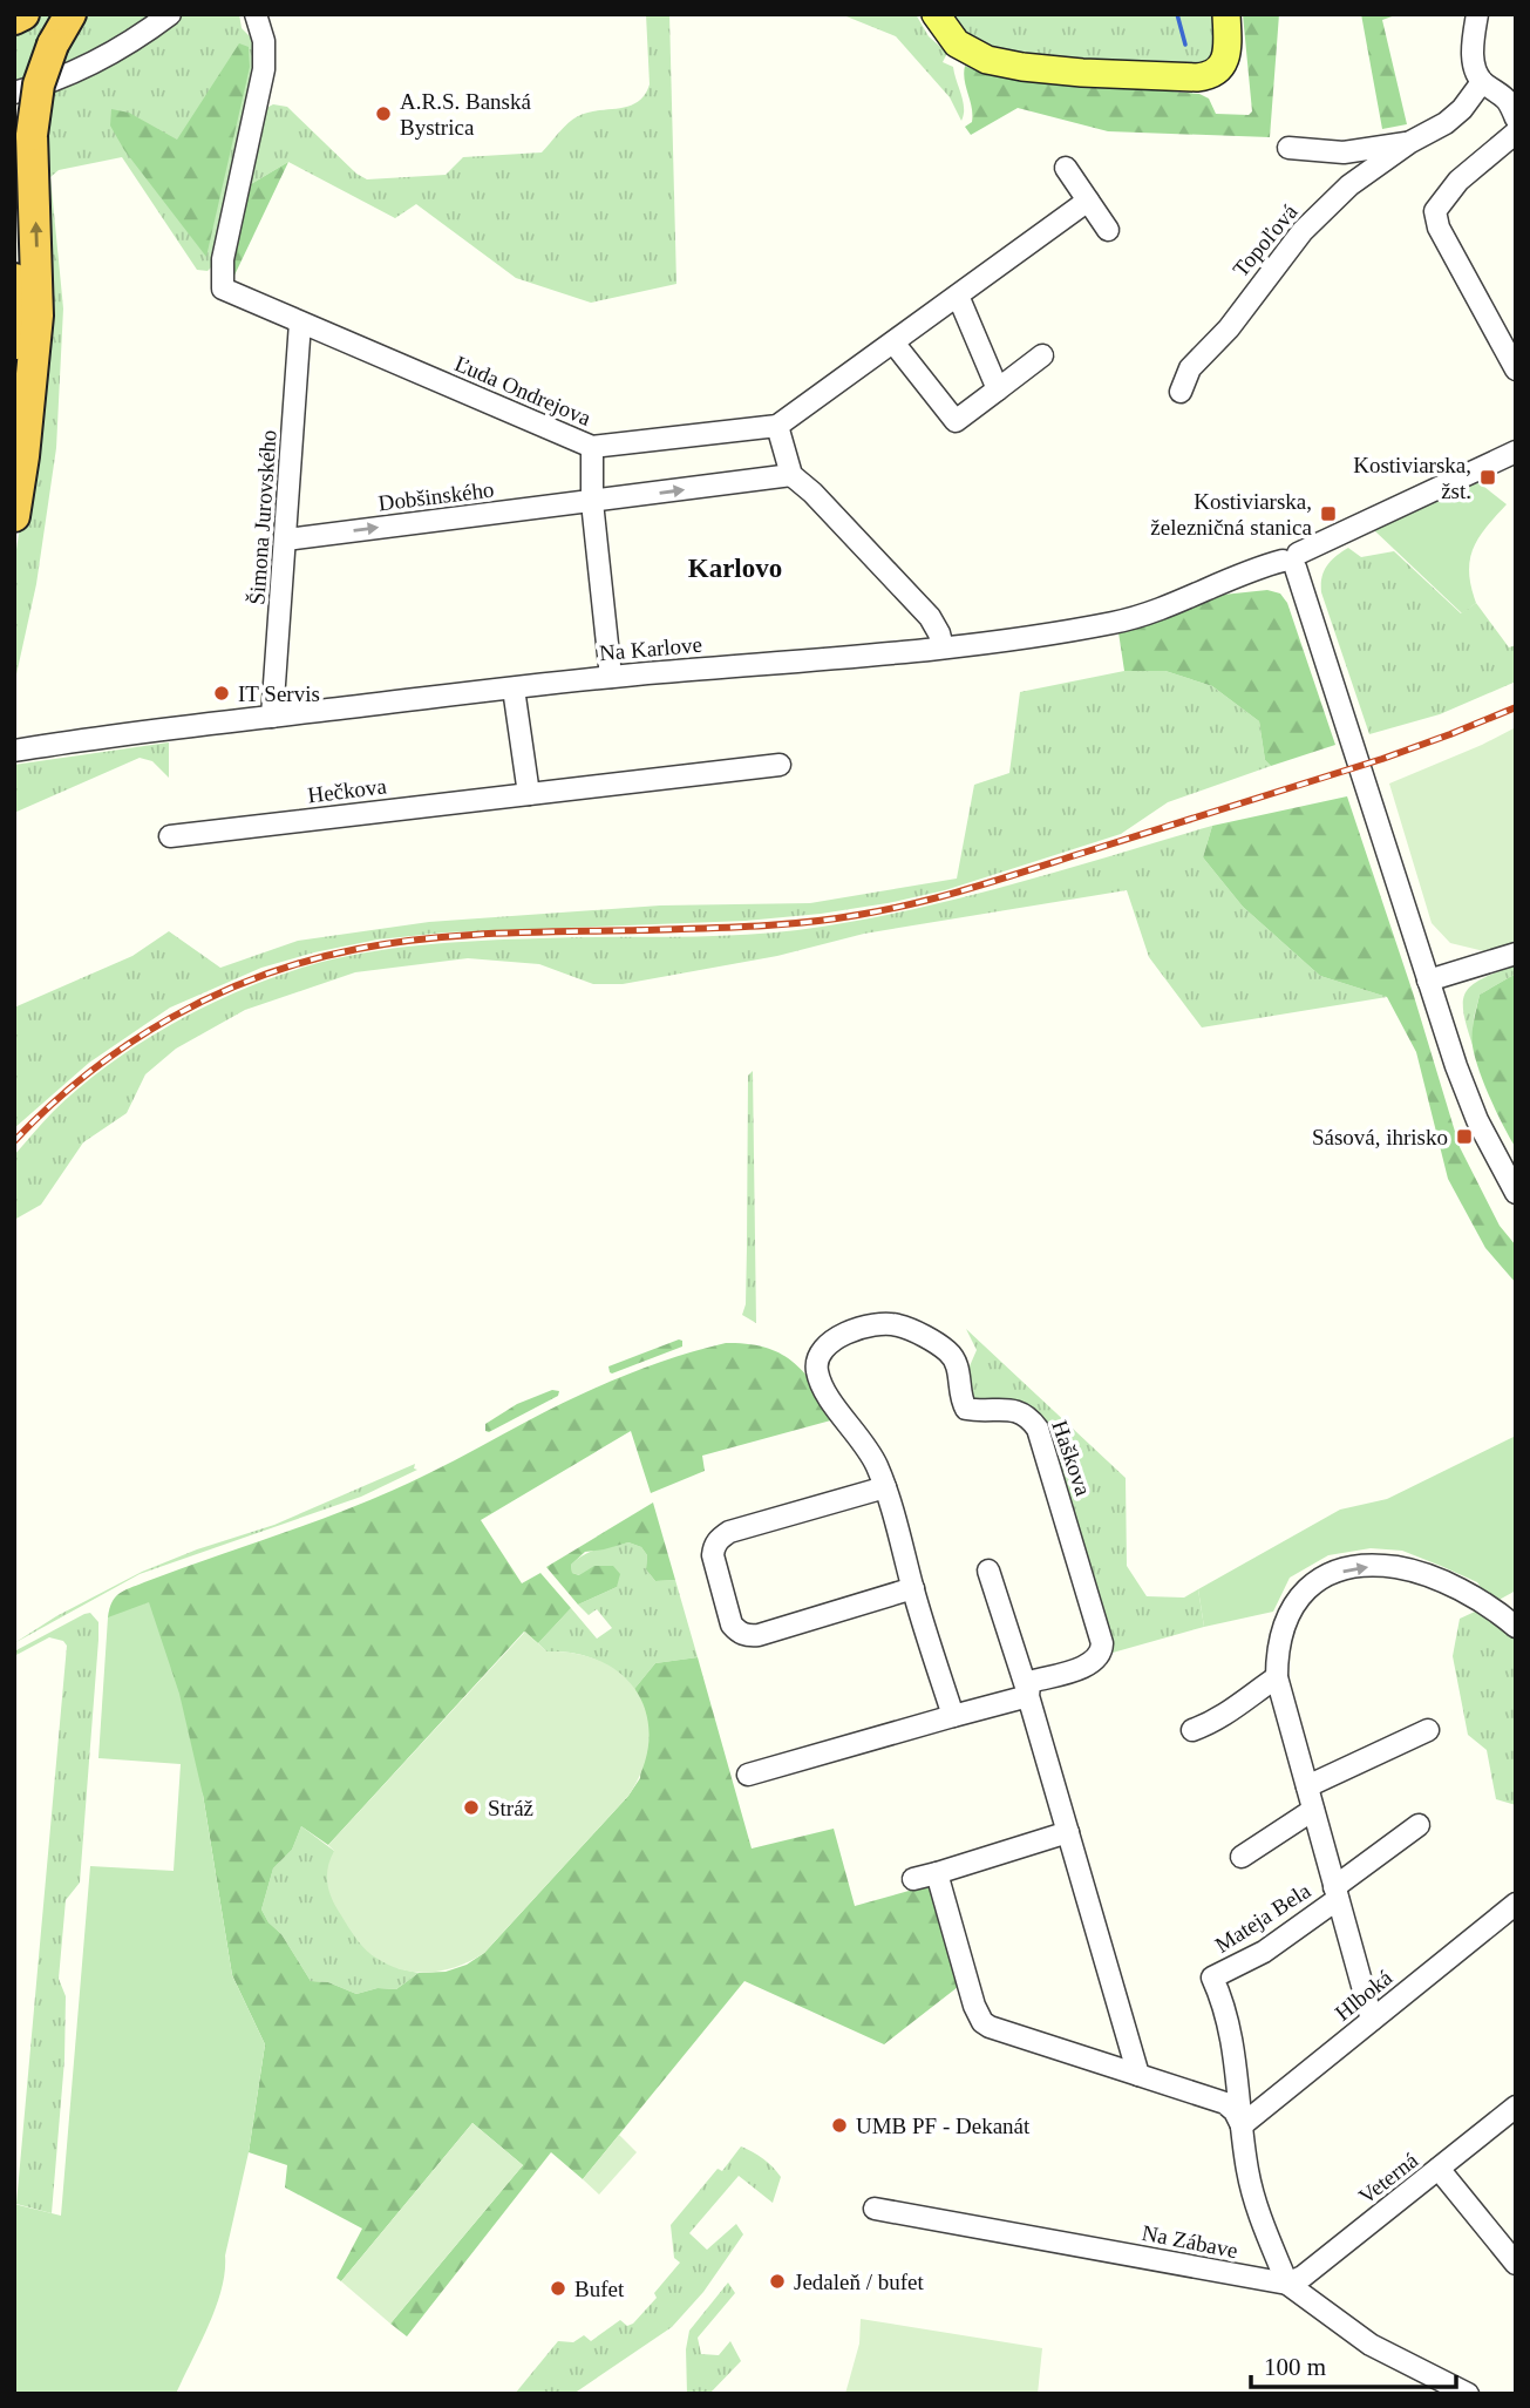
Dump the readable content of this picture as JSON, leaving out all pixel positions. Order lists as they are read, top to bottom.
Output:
{
  "streets": {
    "street": [
      "Topoľová",
      "Ľuda Ondrejova",
      "Dobšinského",
      "Šimona Jurovského",
      "Na Karlove",
      "Hečkova",
      "Haškova",
      "Mateja Bela",
      "Hlboká",
      "Veterná",
      "Na Zábave"
    ]
  },
  "crossings": [
    ["Ľuda Ondrejova", "Šimona Jurovského"],
    ["Dobšinského", "Šimona Jurovského"],
    ["Šimona Jurovského", "Na Karlove"],
    ["Mateja Bela", "Hlboká"],
    ["Veterná", "Na Zábave"]
  ],
  "one_way": ["Dobšinského"],
  "districts": ["Karlovo"],
  "places": {
    "other": [
      "A.R.S. Banská Bystrica",
      "IT Servis",
      "Stráž",
      "UMB PF - Dekanát",
      "Jedaleň / bufet",
      "Bufet"
    ],
    "transit": ["Kostiviarska, žst.", "Kostiviarska, železničná stanica", "Sásová, ihrisko"]
  },
  "scale_bar": "100 m"
}
